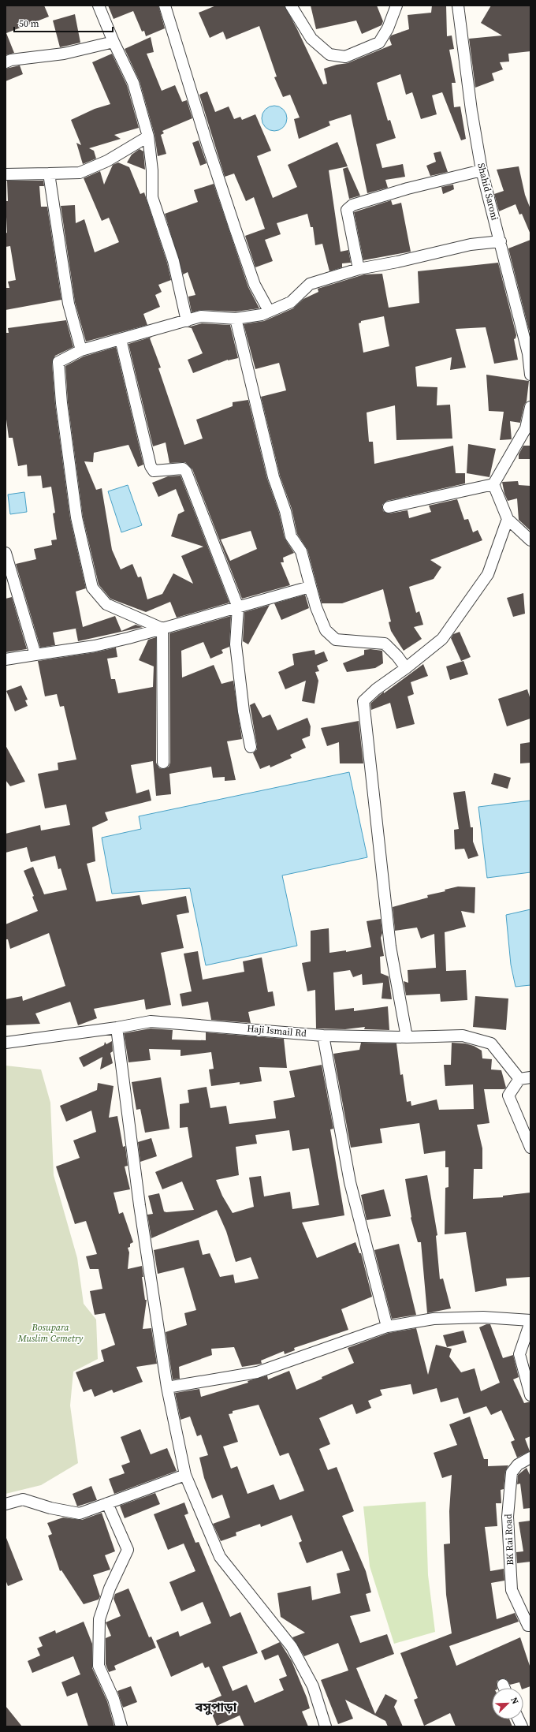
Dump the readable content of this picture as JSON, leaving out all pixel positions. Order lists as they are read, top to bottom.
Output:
{
  "streets": {
    "street": ["Shahid Saroni", "Haji Ismail Rd", "BK Rai Road"]
  },
  "districts": ["বসুপাড়া"],
  "parks": ["Bosupara Muslim Cemetry"],
  "scale_bar": "50 m",
  "north": "top right"
}
